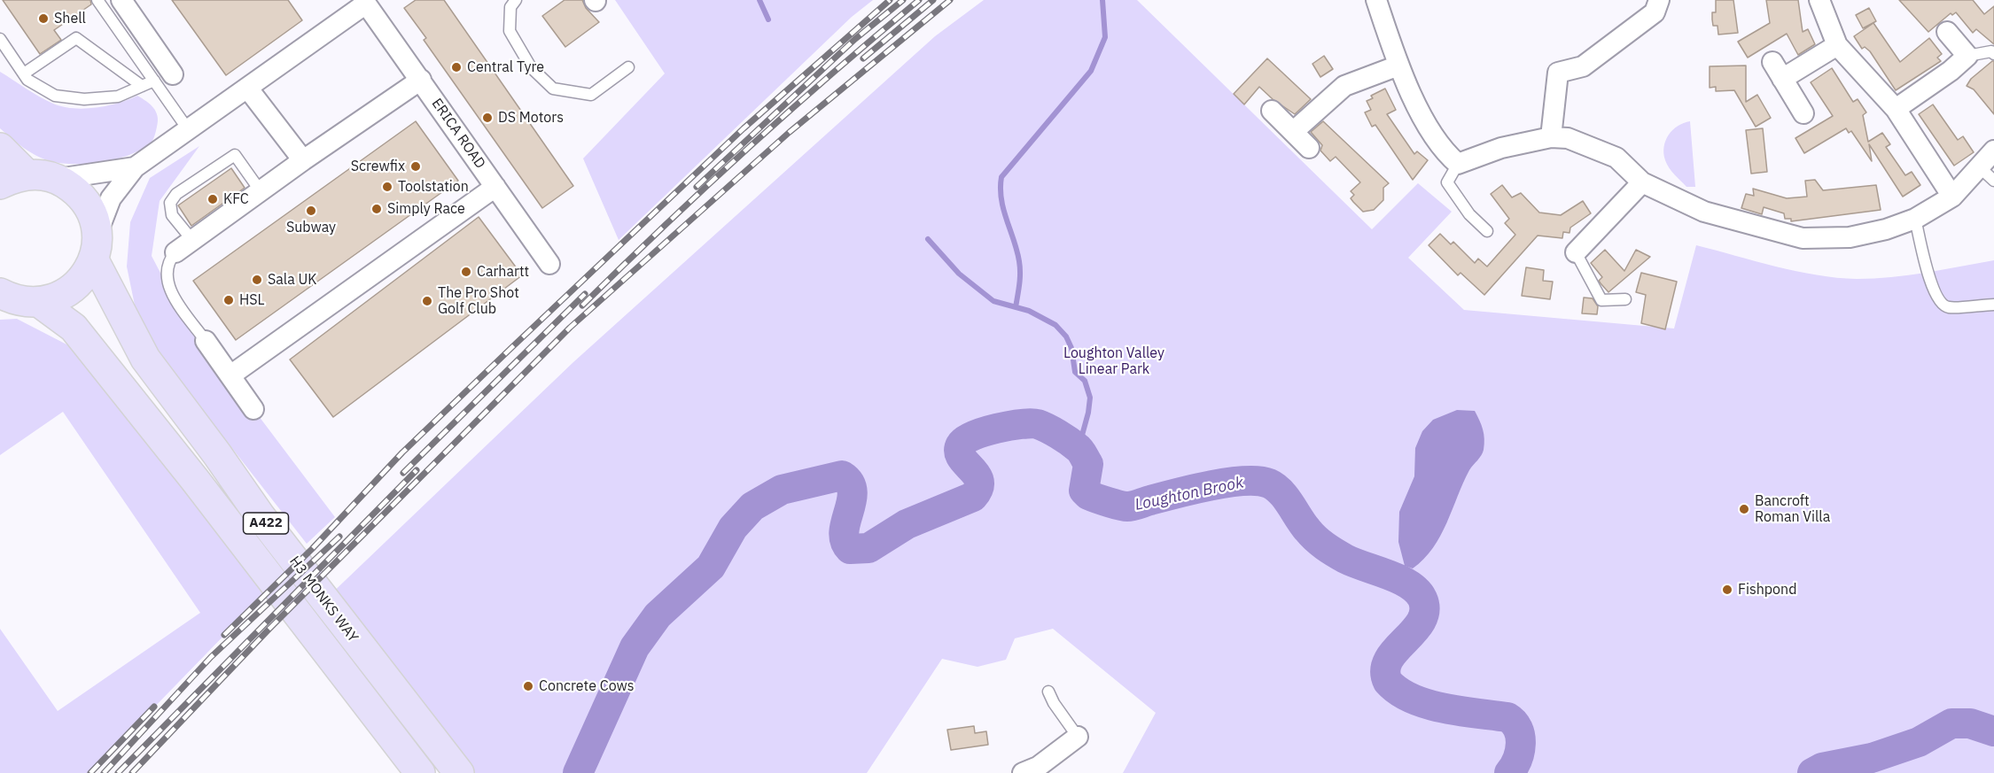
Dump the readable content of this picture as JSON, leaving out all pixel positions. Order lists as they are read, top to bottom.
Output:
{
  "streets": {
    "main road": ["A422", "H3 MONKS WAY"],
    "street": ["ERICA ROAD"]
  },
  "crossings": [
    ["ERICA ROAD", "H3 MONKS WAY"]
  ],
  "water": ["Loughton Brook"],
  "parks": ["Loughton Valley Linear Park"],
  "places": [
    "Shell",
    "Central Tyre",
    "DS Motors",
    "Screwfix",
    "Toolstation",
    "KFC",
    "Simply Race",
    "Subway",
    "Carhartt",
    "Sala UK",
    "HSL",
    "The Pro Shot Golf Club",
    "Bancroft Roman Villa",
    "Fishpond",
    "Concrete Cows"
  ]
}
